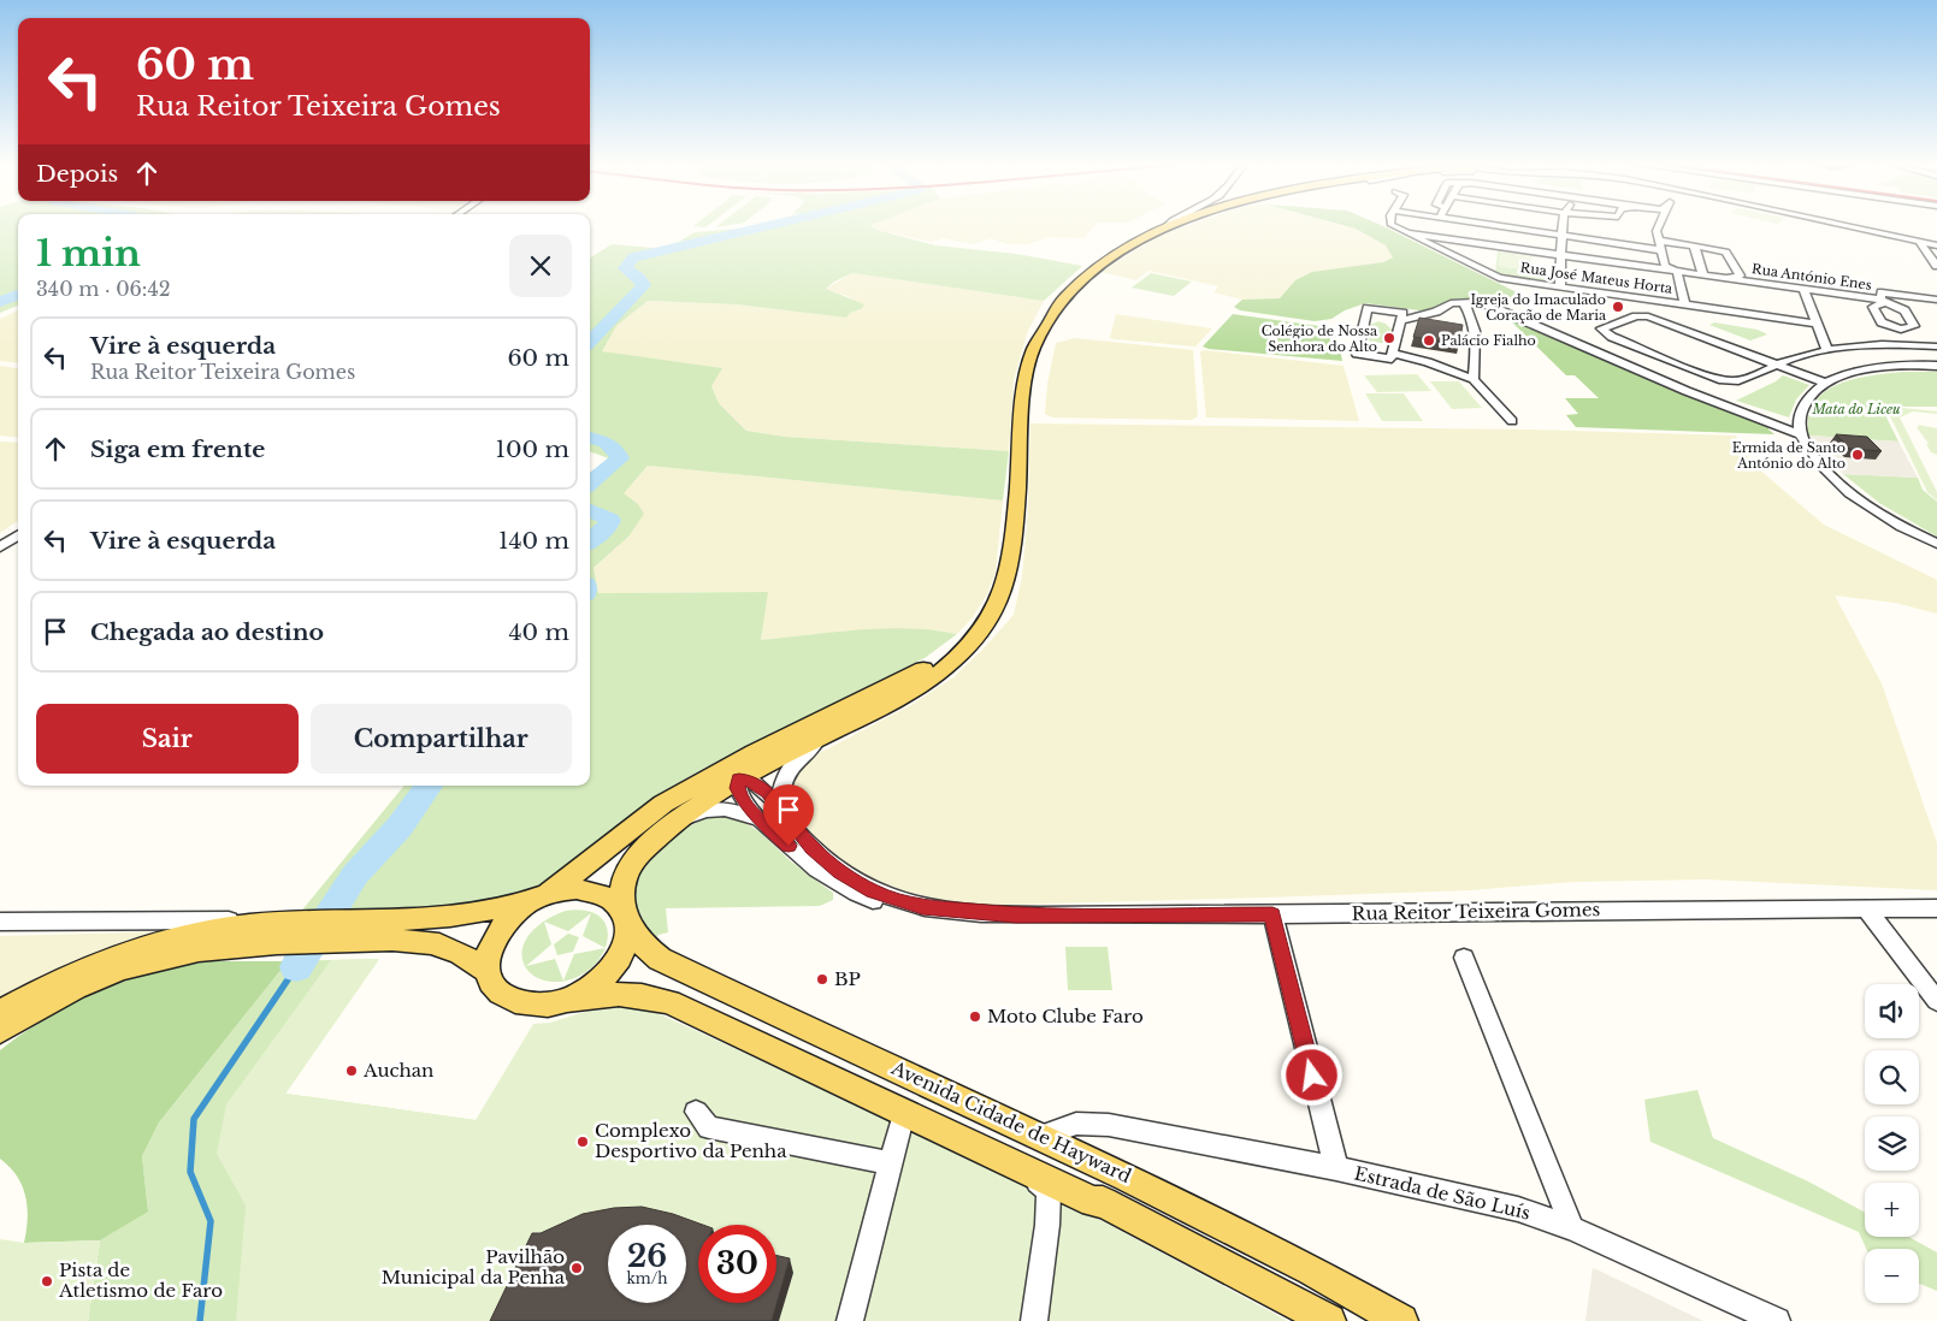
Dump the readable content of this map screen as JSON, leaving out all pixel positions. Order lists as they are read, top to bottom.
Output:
{
  "streets": {
    "main road": ["Avenida Cidade de Hayward"],
    "street": [
      "Rua António Enes",
      "Rua José Mateus Horta",
      "Rua Reitor Teixeira Gomes",
      "Estrada de São Luís"
    ]
  },
  "crossings": [
    ["Rua António Enes", "Rua José Mateus Horta"],
    ["Avenida Cidade de Hayward", "Estrada de São Luís"]
  ],
  "parks": ["Mata do Liceu"],
  "places": [
    "Igreja do Imaculado Coração de Maria",
    "Colégio de Nossa Senhora do Alto",
    "Palácio Fialho",
    "Ermida de Santo António do Alto",
    "BP",
    "Moto Clube Faro",
    "Auchan",
    "Complexo Desportivo da Penha",
    "Pavilhão Municipal da Penha",
    "Pista de Atletismo de Faro"
  ],
  "page": {
    "turn": ["60 m", "Rua Reitor Teixeira Gomes"],
    "then": "Depois",
    "heading": ["1 min", "340 m · 06:42"],
    "list": [
      {
        "name": "Vire à esquerda",
        "note": "Rua Reitor Teixeira Gomes",
        "value": "60 m"
      },
      {
        "name": "Siga em frente",
        "value": "100 m"
      },
      {
        "name": "Vire à esquerda",
        "value": "140 m"
      },
      {
        "name": "Chegada ao destino",
        "value": "40 m"
      }
    ],
    "buttons": ["Sair", "Compartilhar"],
    "map_buttons": ["+", "−"],
    "speed": "26 km/h",
    "limit": "30"
  }
}
